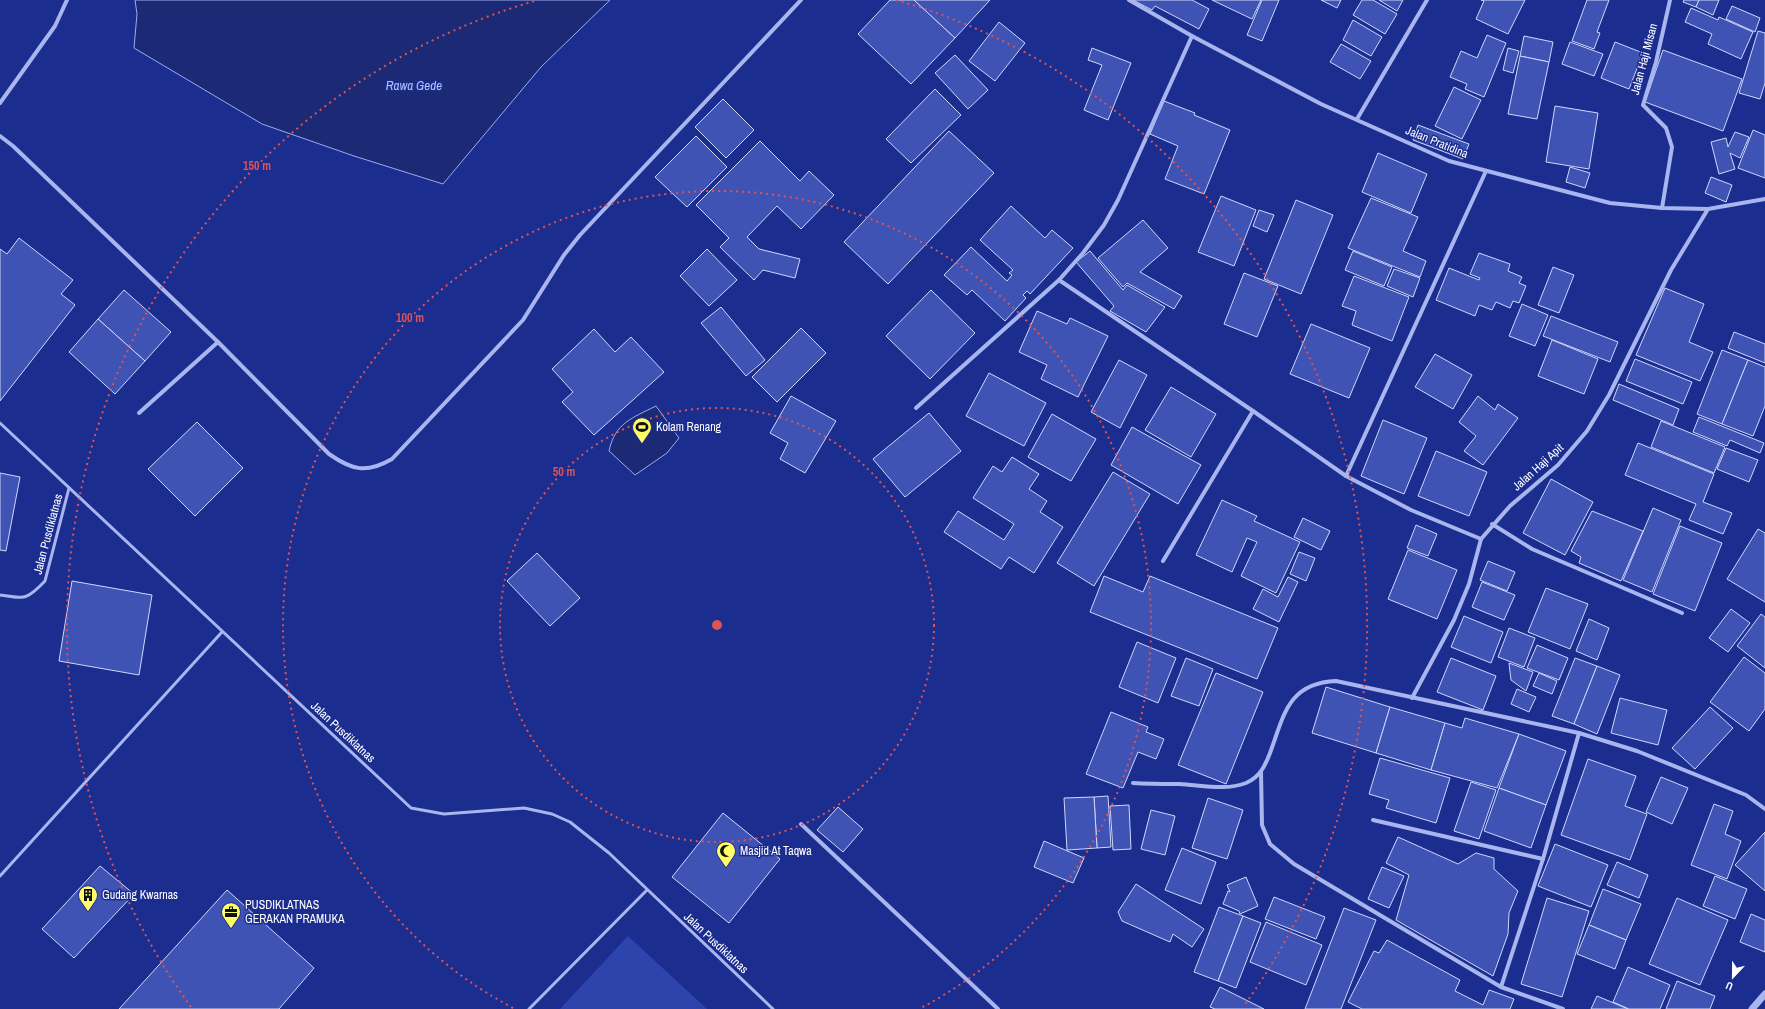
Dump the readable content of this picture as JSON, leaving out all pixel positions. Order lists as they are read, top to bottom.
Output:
{
  "streets": {
    "street": ["Jalan Haji Misan", "Jalan Pratidina", "Jalan Haji Apit"],
    "lane": ["Jalan Pusdiklatnas"]
  },
  "crossings": [
    ["Jalan Haji Misan", "Jalan Pratidina"],
    ["Jalan Pratidina", "Jalan Haji Apit"]
  ],
  "water": ["Rawa Gede"],
  "places": {
    "sports": ["Kolam Renang"],
    "mosque": ["Masjid At Taqwa"],
    "building": ["Gudang Kwarnas"],
    "office": ["PUSDIKLATNAS GERAKAN PRAMUKA"]
  },
  "north": "bottom",
  "rings": ["150 m", "100 m", "50 m"]
}
